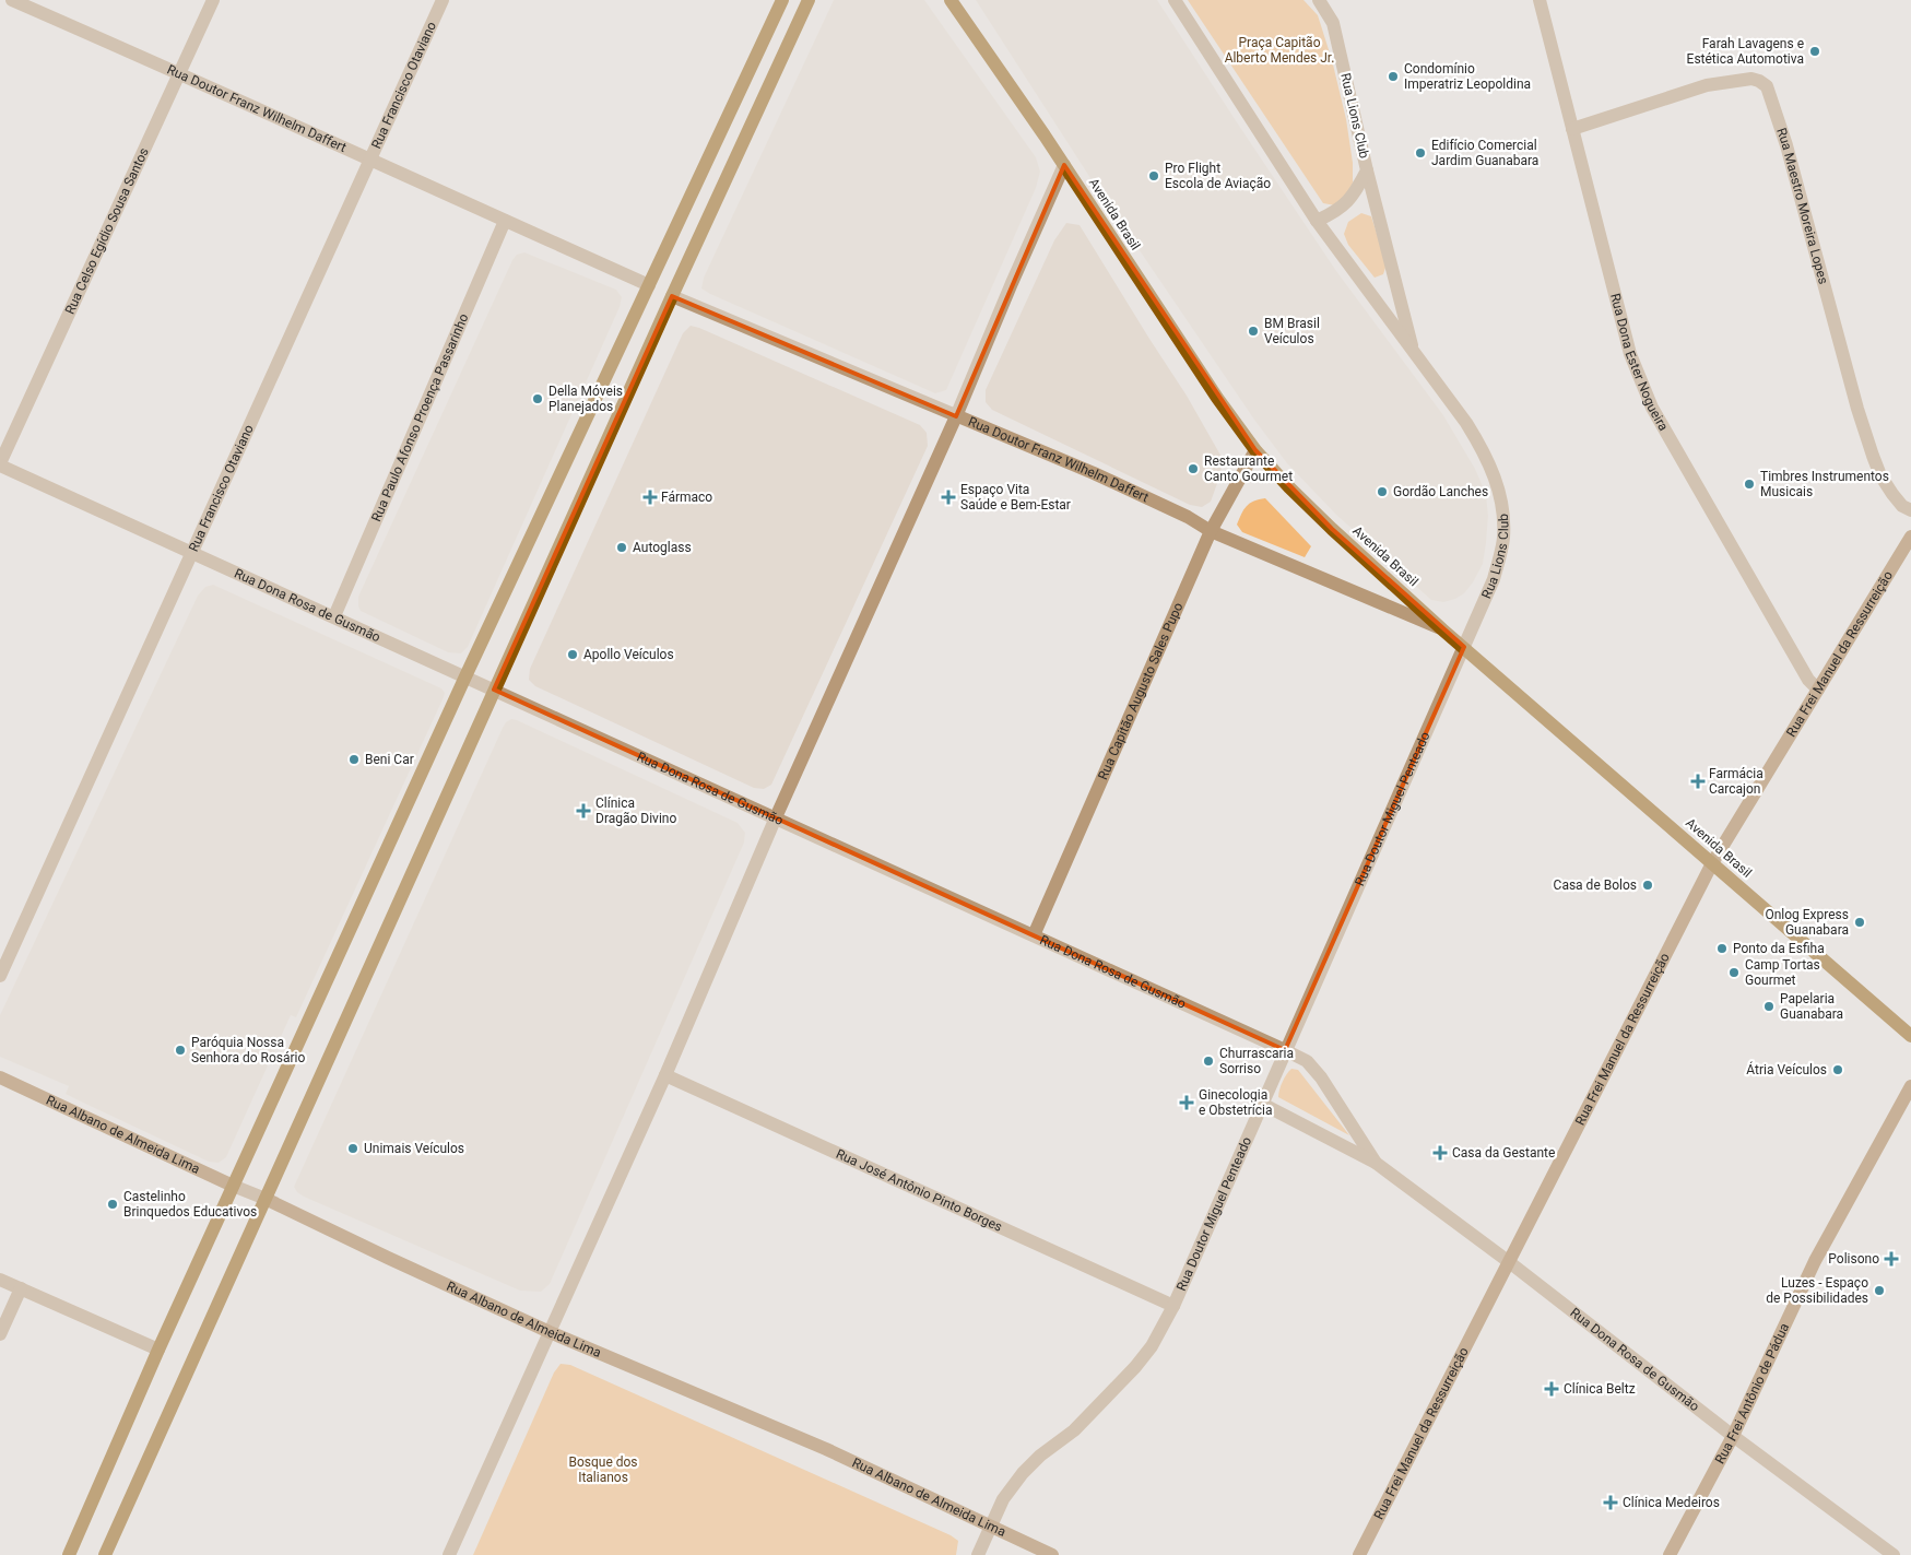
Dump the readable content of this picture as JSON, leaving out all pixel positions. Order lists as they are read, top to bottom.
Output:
{
  "streets": {
    "main road": ["Avenida Brasil"],
    "street": [
      "Rua Francisco Otaviano",
      "Rua Doutor Franz Wilhelm Daffert",
      "Rua Lions Club",
      "Rua Maestro Moreira Lopes",
      "Rua Celso Egídio Sousa Santos",
      "Rua Dona Ester Nogueira",
      "Rua Paulo Afonso Proença Passarinho",
      "Rua Dona Rosa de Gusmão",
      "Rua Frei Manuel da Ressurreição",
      "Rua Capitão Augusto Sales Pupo",
      "Rua Doutor Miguel Penteado",
      "Rua Albano de Almeida Lima",
      "Rua José Antônio Pinto Borges",
      "Rua Frei Antônio de Pádua"
    ]
  },
  "crossings": [
    ["Rua Francisco Otaviano", "Rua Doutor Franz Wilhelm Daffert"],
    ["Rua Francisco Otaviano", "Rua Dona Rosa de Gusmão"],
    ["Rua Doutor Franz Wilhelm Daffert", "Avenida Brasil"],
    ["Rua Doutor Franz Wilhelm Daffert", "Rua Celso Egídio Sousa Santos"],
    ["Rua Doutor Franz Wilhelm Daffert", "Rua Paulo Afonso Proença Passarinho"],
    ["Rua Doutor Franz Wilhelm Daffert", "Rua Capitão Augusto Sales Pupo"],
    ["Rua Lions Club", "Avenida Brasil"],
    ["Rua Lions Club", "Rua Doutor Miguel Penteado"],
    ["Rua Maestro Moreira Lopes", "Rua Dona Ester Nogueira"],
    ["Avenida Brasil", "Rua Frei Manuel da Ressurreição"],
    ["Avenida Brasil", "Rua Capitão Augusto Sales Pupo"],
    ["Avenida Brasil", "Rua Doutor Miguel Penteado"],
    ["Rua Celso Egídio Sousa Santos", "Rua Dona Rosa de Gusmão"],
    ["Rua Dona Ester Nogueira", "Rua Frei Manuel da Ressurreição"],
    ["Rua Paulo Afonso Proença Passarinho", "Rua Dona Rosa de Gusmão"],
    ["Rua Dona Rosa de Gusmão", "Rua Frei Manuel da Ressurreição"],
    ["Rua Dona Rosa de Gusmão", "Rua Capitão Augusto Sales Pupo"],
    ["Rua Dona Rosa de Gusmão", "Rua Doutor Miguel Penteado"],
    ["Rua Dona Rosa de Gusmão", "Rua Frei Antônio de Pádua"],
    ["Rua Doutor Miguel Penteado", "Rua Albano de Almeida Lima"],
    ["Rua Doutor Miguel Penteado", "Rua José Antônio Pinto Borges"]
  ],
  "parks": ["Praça Capitão Alberto Mendes Jr.", "Bosque dos Italianos"],
  "places": {
    "other": [
      "Farah Lavagens e Estética Automotiva",
      "Condomínio Imperatriz Leopoldina",
      "Edifício Comercial Jardim Guanabara",
      "Pro Flight Escola de Aviação",
      "BM Brasil Veículos",
      "Della Móveis Planejados",
      "Restaurante Canto Gourmet",
      "Timbres Instrumentos Musicais",
      "Gordão Lanches",
      "Autoglass",
      "Apollo Veículos",
      "Beni Car",
      "Casa de Bolos",
      "Onlog Express Guanabara",
      "Ponto da Esfiha",
      "Camp Tortas Gourmet",
      "Papelaria Guanabara",
      "Paróquia Nossa Senhora do Rosário",
      "Churrascaria Sorriso",
      "Átria Veículos",
      "Unimais Veículos",
      "Castelinho Brinquedos Educativos",
      "Luzes - Espaço de Possibilidades"
    ],
    "health": [
      "Fármaco",
      "Espaço Vita Saúde e Bem-Estar",
      "Farmácia Carcajon",
      "Clínica Dragão Divino",
      "Ginecologia e Obstetrícia",
      "Casa da Gestante",
      "Polisono",
      "Clínica Beltz",
      "Clínica Medeiros"
    ]
  }
}
